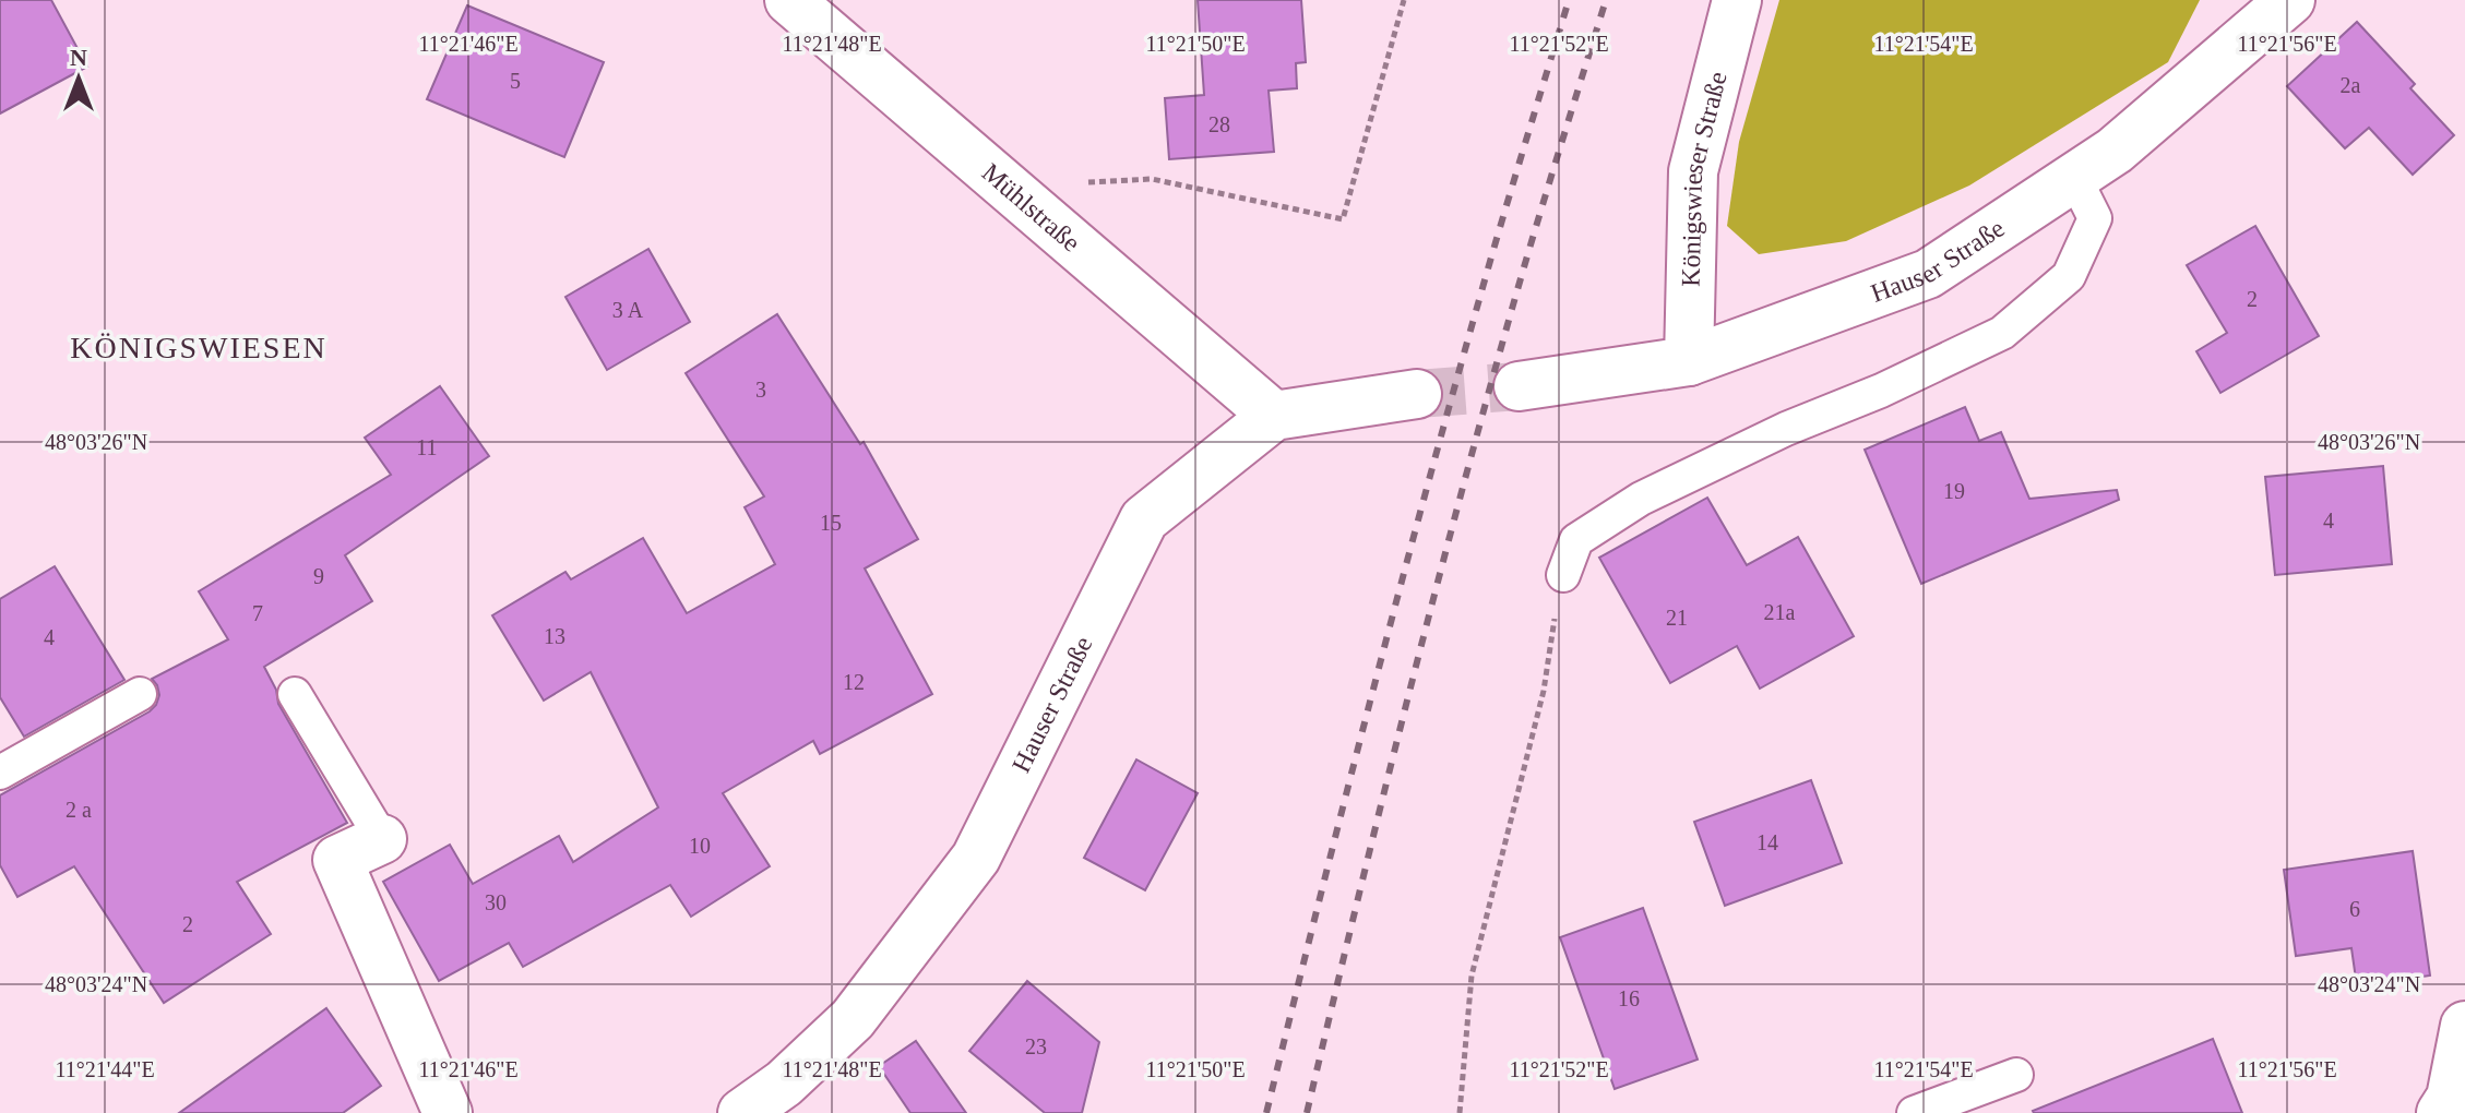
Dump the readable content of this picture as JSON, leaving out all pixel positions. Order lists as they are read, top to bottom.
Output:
{
  "streets": {
    "street": ["Königswieser Straße", "Mühlstraße", "Hauser Straße"]
  },
  "crossings": [
    ["Königswieser Straße", "Hauser Straße"],
    ["Mühlstraße", "Hauser Straße"]
  ],
  "districts": ["KÖNIGSWIESEN"],
  "house_numbers": [
    "5",
    "2a",
    "28",
    "2",
    "3 A",
    "3",
    "11",
    "19",
    "4",
    "15",
    "9",
    "21a",
    "7",
    "21",
    "13",
    "4",
    "12",
    "2 a",
    "14",
    "10",
    "30",
    "6",
    "2",
    "16",
    "23"
  ],
  "north": "top",
  "coordinates": [
    "11°21'46\"E",
    "11°21'48\"E",
    "11°21'50\"E",
    "11°21'52\"E",
    "11°21'54\"E",
    "11°21'56\"E",
    "48°03'26\"N",
    "48°03'24\"N",
    "11°21'44\"E"
  ]
}
